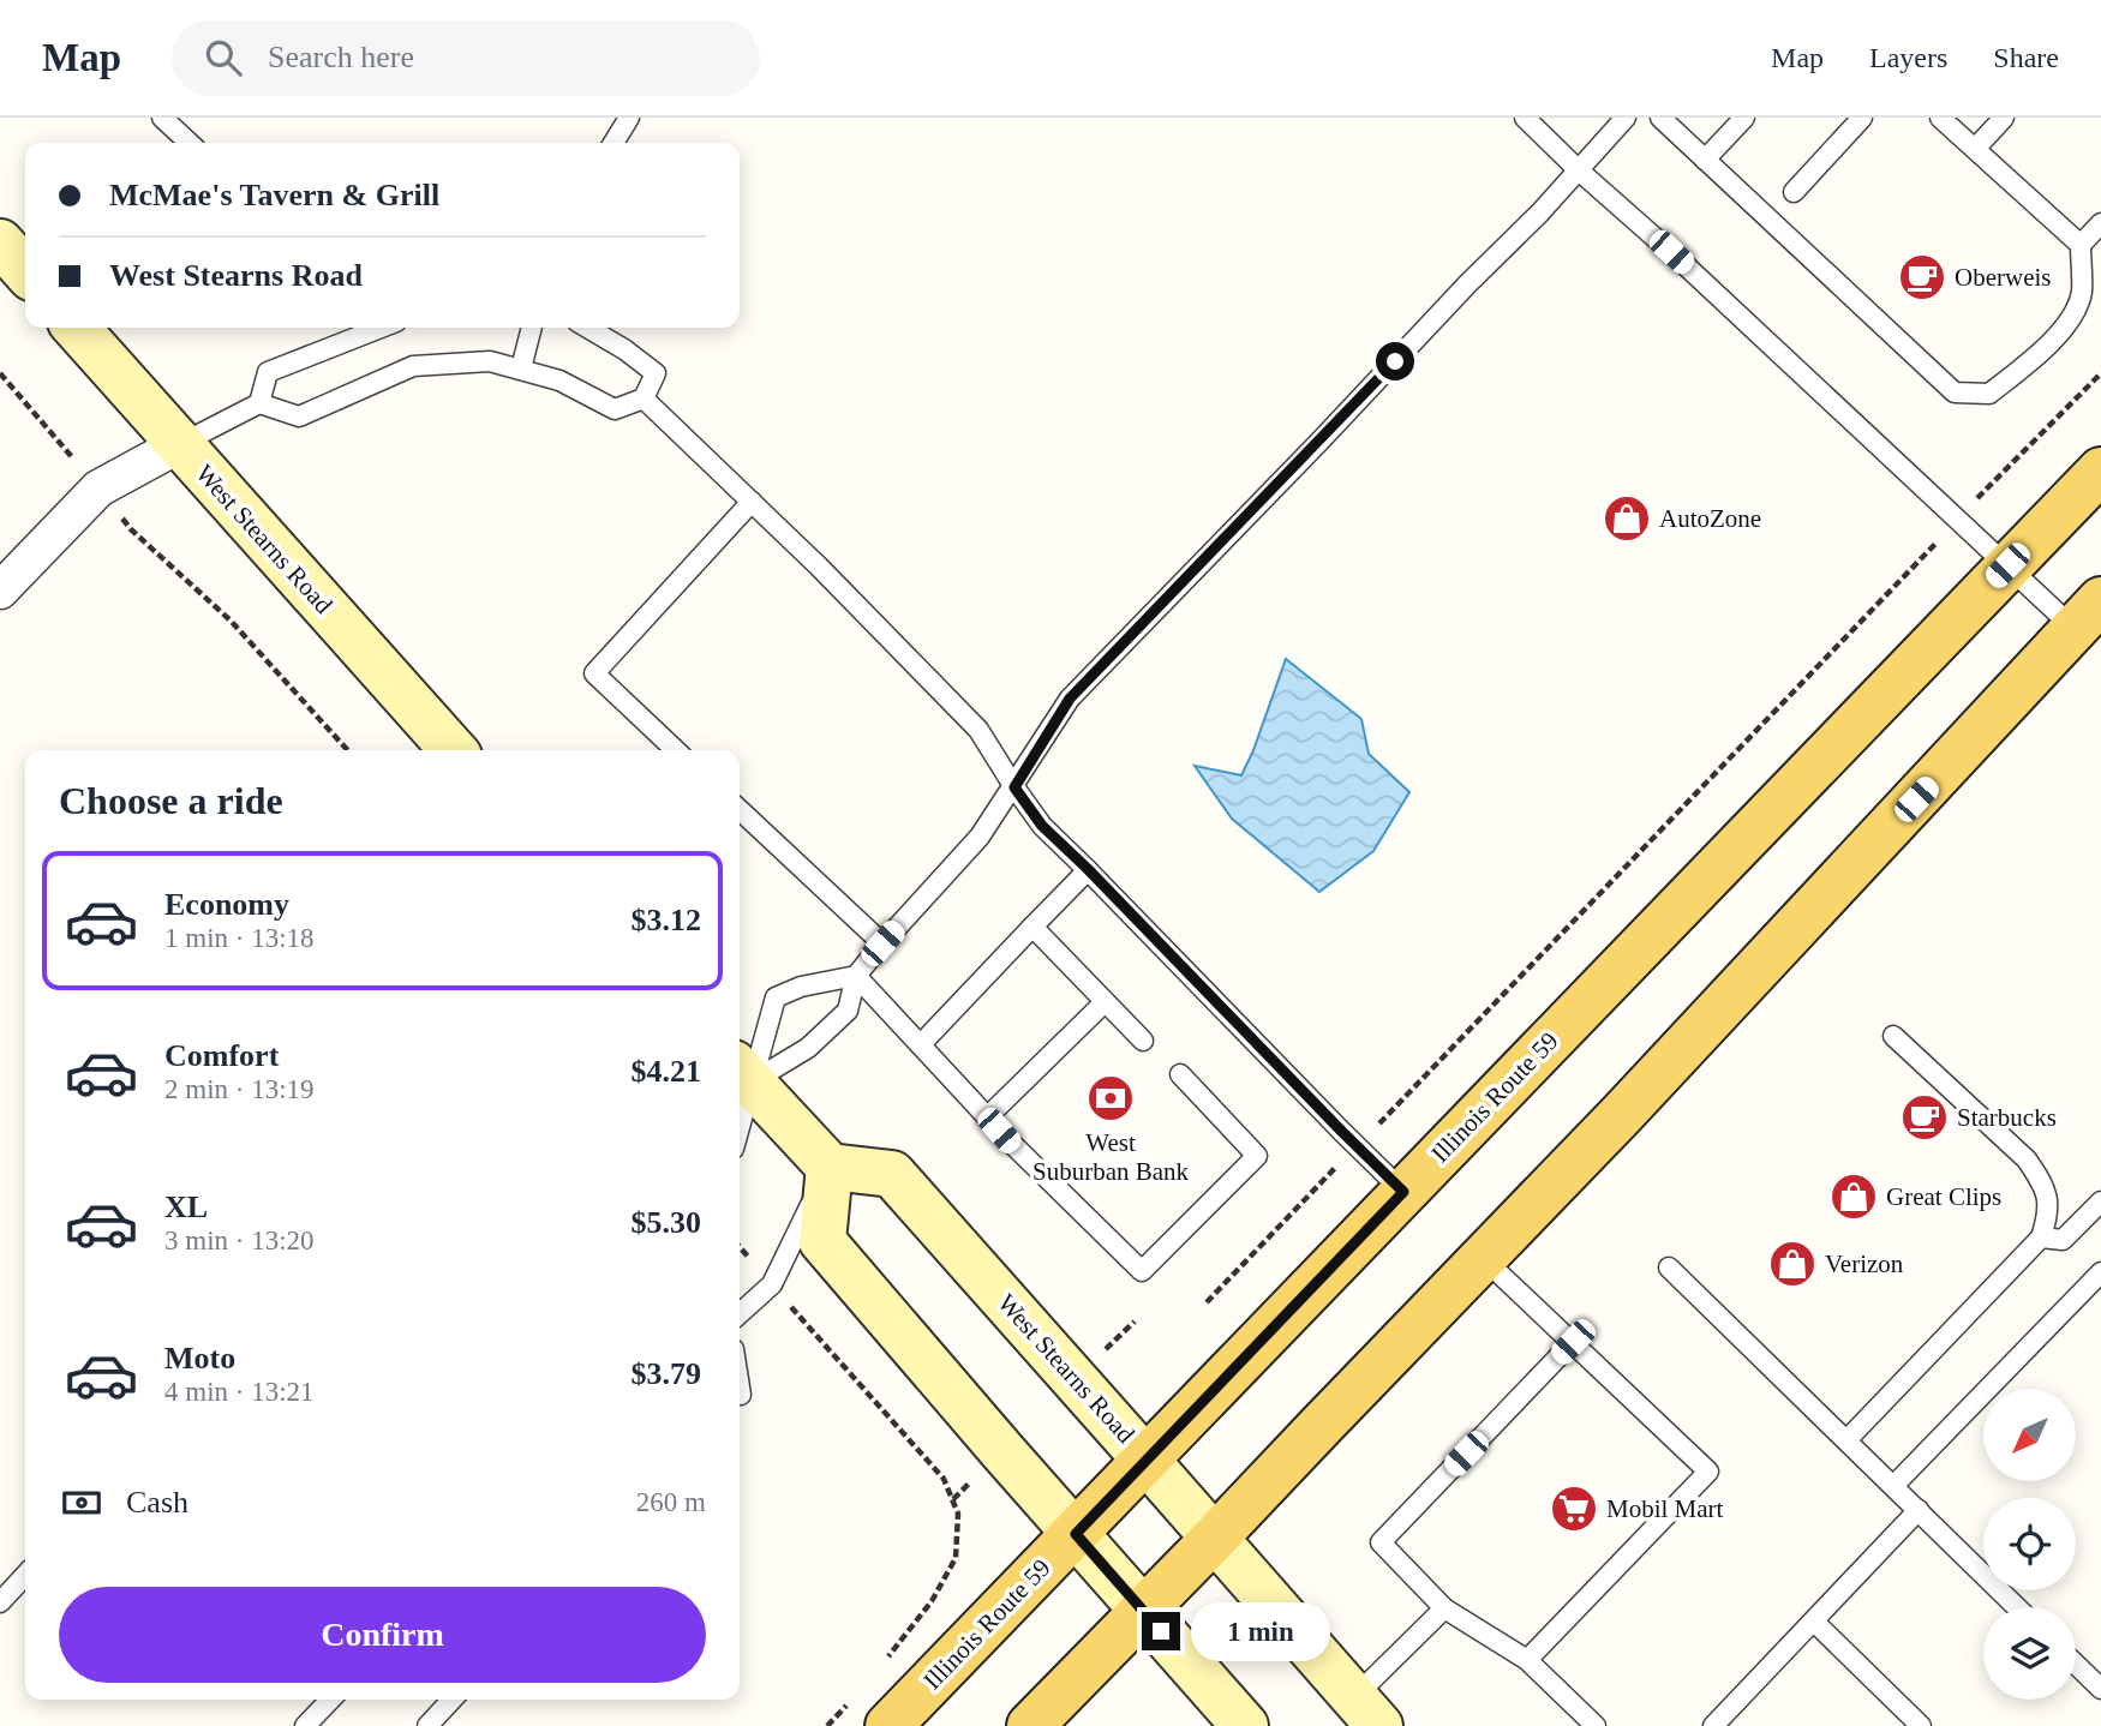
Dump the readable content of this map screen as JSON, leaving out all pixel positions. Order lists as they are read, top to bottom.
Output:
{
  "streets": {
    "main road": ["West Stearns Road", "Illinois Route 59"]
  },
  "crossings": [
    ["West Stearns Road", "Illinois Route 59"]
  ],
  "places": {
    "cafe": ["Oberweis", "Starbucks"],
    "shop": ["AutoZone", "Great Clips", "Verizon"],
    "bank": ["West Suburban Bank"],
    "supermarket": ["Mobil Mart"]
  },
  "north": "bottom left",
  "page": {
    "header": "Map",
    "search": "Search here",
    "nav": ["Map", "Layers", "Share"],
    "banner": ["McMae's Tavern & Grill", "West Stearns Road"],
    "heading": "Choose a ride",
    "list": [
      {
        "name": "Economy",
        "note": "1 min · 13:18",
        "value": "$3.12"
      },
      {
        "name": "Comfort",
        "note": "2 min · 13:19",
        "value": "$4.21"
      },
      {
        "name": "XL",
        "note": "3 min · 13:20",
        "value": "$5.30"
      },
      {
        "name": "Moto",
        "note": "4 min · 13:21",
        "value": "$3.79"
      }
    ],
    "pay": ["Cash", "260 m"],
    "buttons": "Confirm",
    "bubble": "1 min"
  }
}
